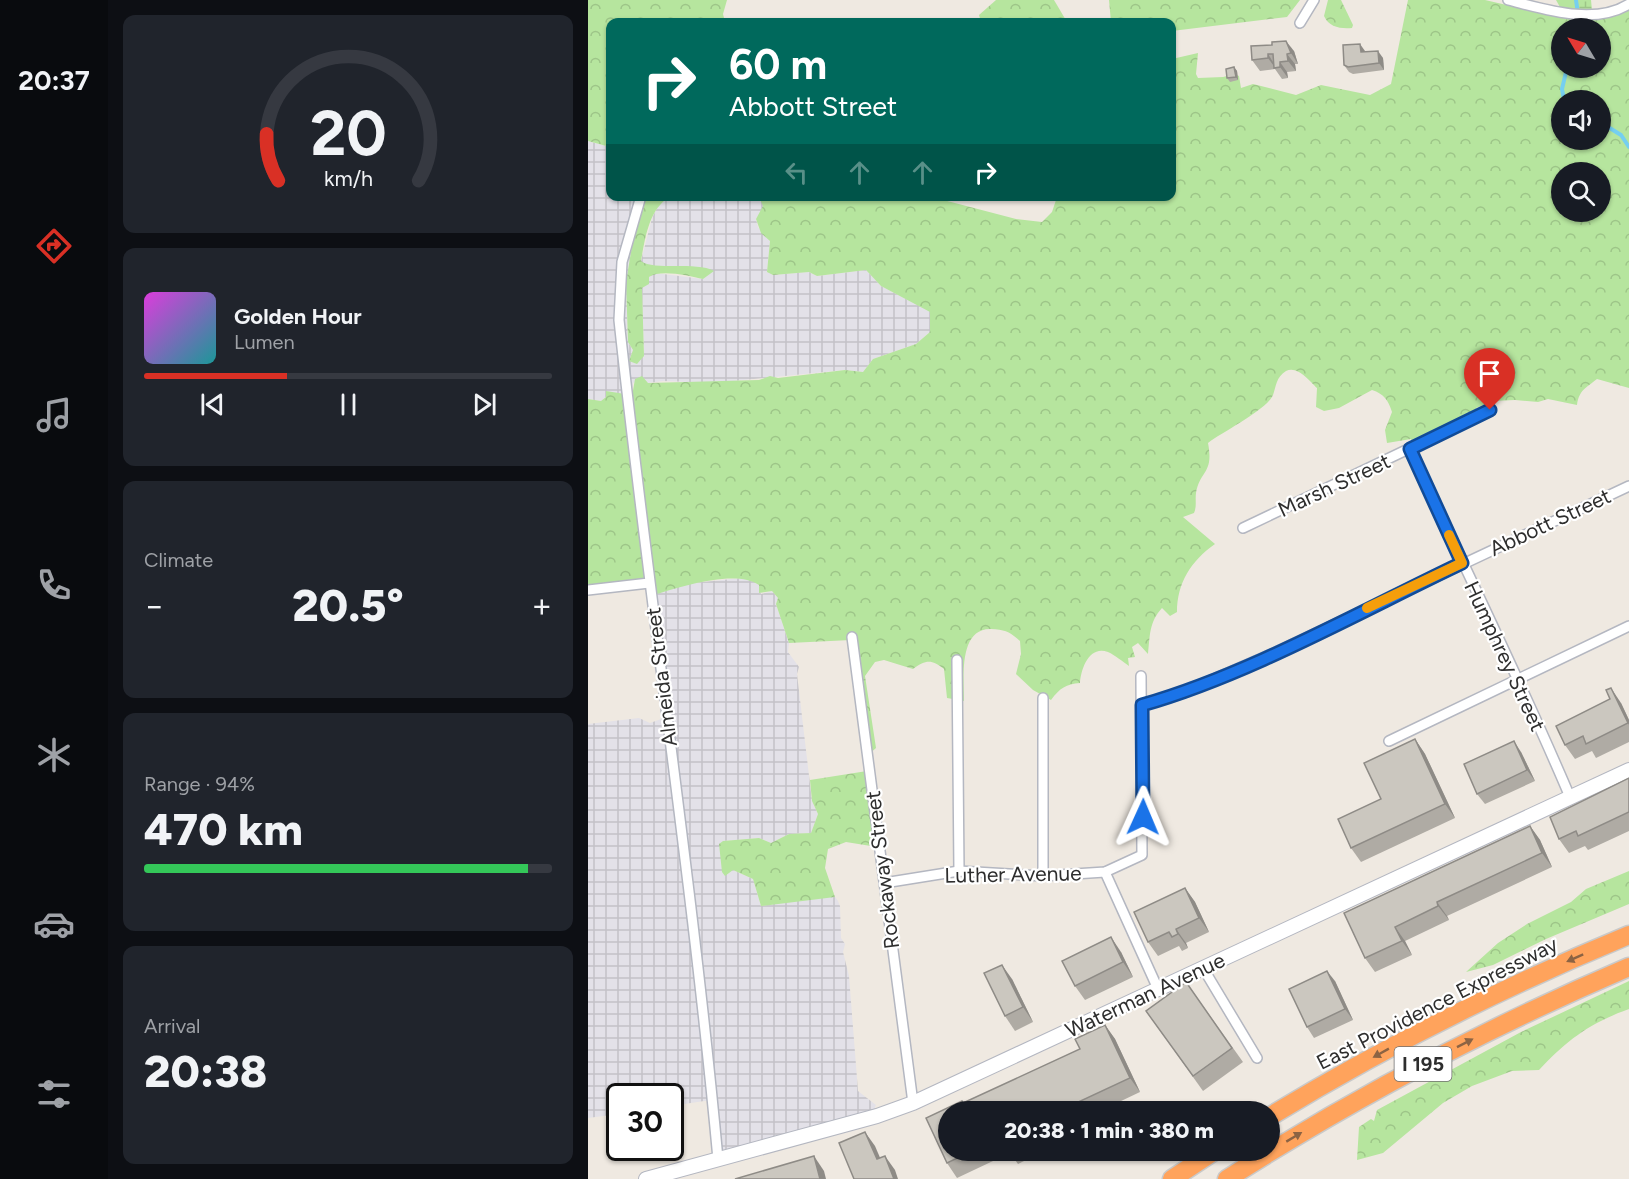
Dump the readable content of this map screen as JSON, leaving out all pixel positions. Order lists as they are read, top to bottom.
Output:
{
  "streets": {
    "highway": ["East Providence Expressway", "I 195"],
    "main road": ["Waterman Avenue"],
    "street": [
      "Marsh Street",
      "Abbott Street",
      "Humphrey Street",
      "Almeida Street",
      "Rockaway Street",
      "Luther Avenue"
    ]
  },
  "crossings": [
    ["Marsh Street", "Humphrey Street"],
    ["Abbott Street", "Humphrey Street"],
    ["Humphrey Street", "Waterman Avenue"],
    ["Almeida Street", "Waterman Avenue"],
    ["Rockaway Street", "Luther Avenue"],
    ["Rockaway Street", "Waterman Avenue"]
  ],
  "north": "top left",
  "page": {
    "tabs": "20:37",
    "turn": ["60 m", "Abbott Street"],
    "song": ["Golden Hour", "Lumen"],
    "tile": [
      "Climate",
      ["Range · 94%", "470 km"],
      ["Arrival", "20:38"]
    ],
    "heat": ["−", "20.5°", "+"],
    "limit": "30",
    "trip": "20:38 · 1 min · 380 m",
    "gauge": ["20", "km/h"]
  }
}
